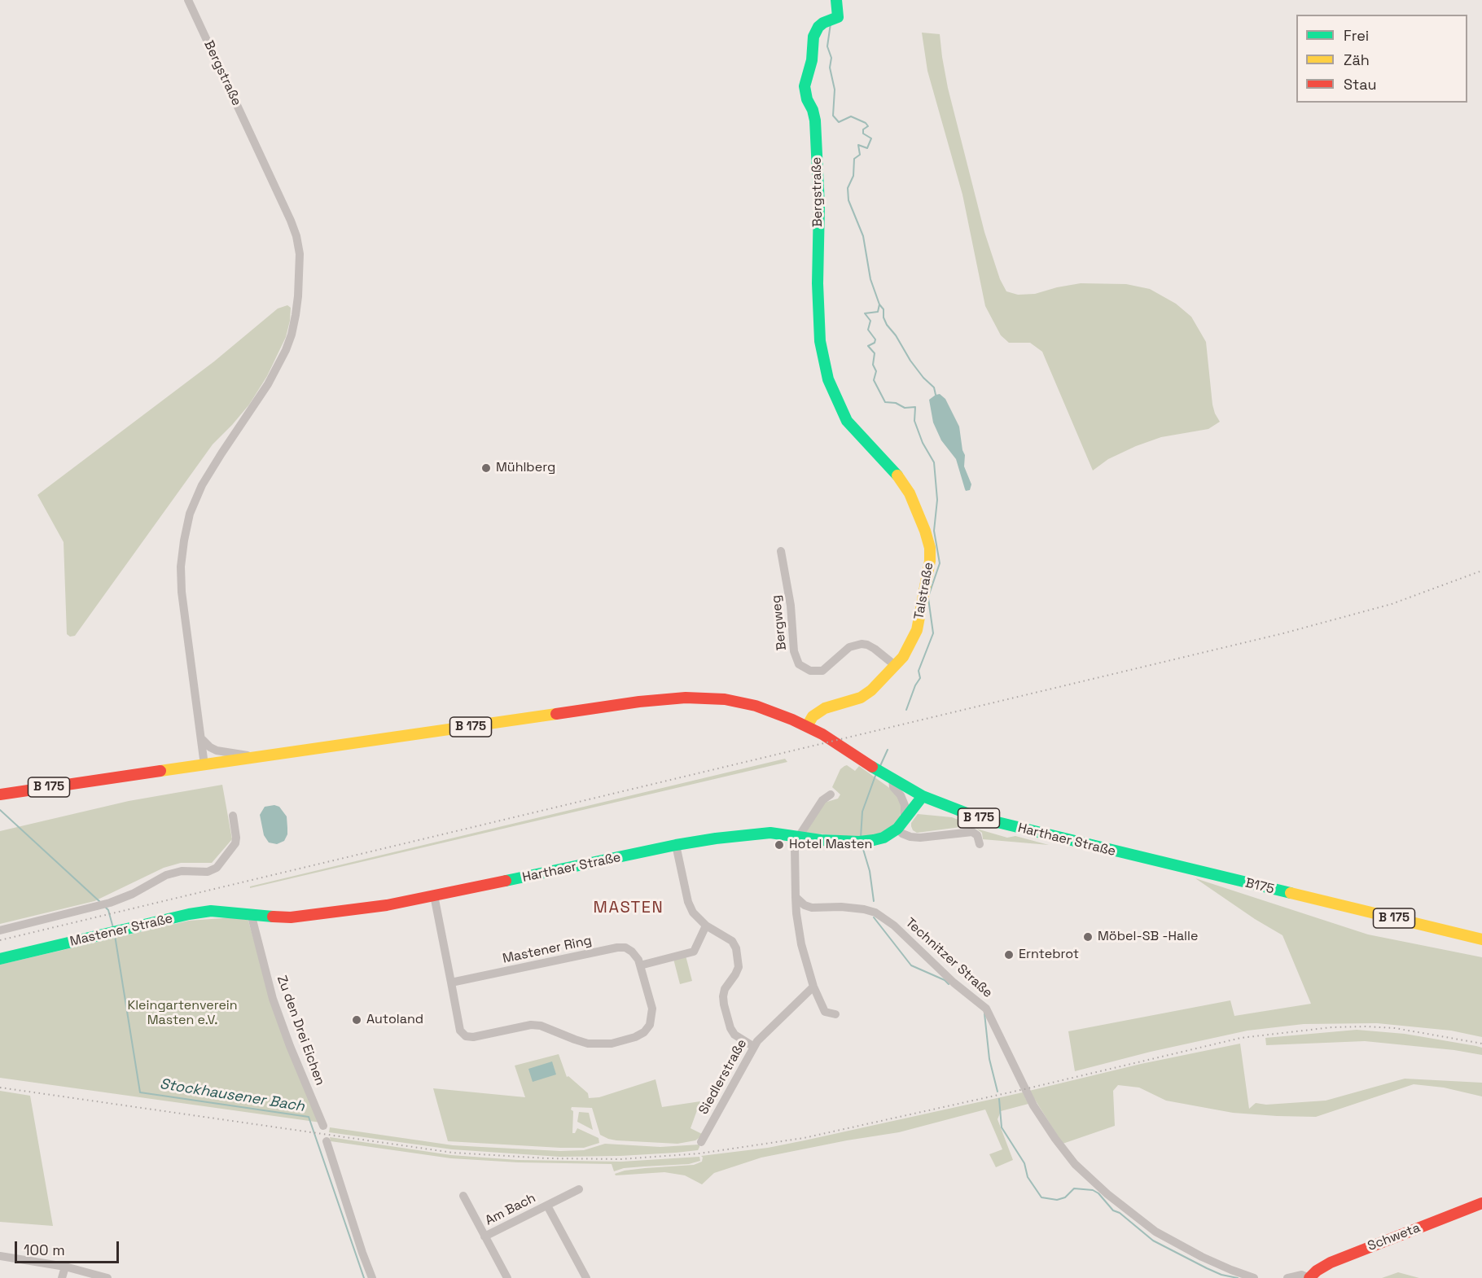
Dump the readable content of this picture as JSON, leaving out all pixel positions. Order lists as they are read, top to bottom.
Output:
{
  "streets": {
    "street": [
      "Bergstraße",
      "Talstraße",
      "Bergweg",
      "B 175",
      "Harthaer Straße",
      "B175",
      "Mastener Straße",
      "Mastener Ring",
      "Technitzer Straße",
      "Zu den Drei Eichen",
      "Siedlerstraße",
      "Am Bach",
      "Schweta"
    ]
  },
  "crossings": [
    ["Bergstraße", "Talstraße"],
    ["Bergstraße", "B 175"],
    ["Talstraße", "Bergweg"],
    ["Talstraße", "B 175"],
    ["Talstraße", "Harthaer Straße"],
    ["B 175", "Harthaer Straße"],
    ["Harthaer Straße", "B175"],
    ["Harthaer Straße", "Mastener Straße"],
    ["Harthaer Straße", "Mastener Ring"],
    ["Harthaer Straße", "Zu den Drei Eichen"],
    ["Mastener Straße", "Zu den Drei Eichen"]
  ],
  "districts": ["MASTEN"],
  "water": ["Stockhausener Bach"],
  "parks": ["Kleingartenverein Masten e.V."],
  "places": [
    "Mühlberg",
    "Hotel Masten",
    "Möbel-SB -Halle",
    "Erntebrot",
    "Autoland"
  ],
  "legend": ["Frei", "Zäh", "Stau"],
  "scale_bar": "100 m"
}
